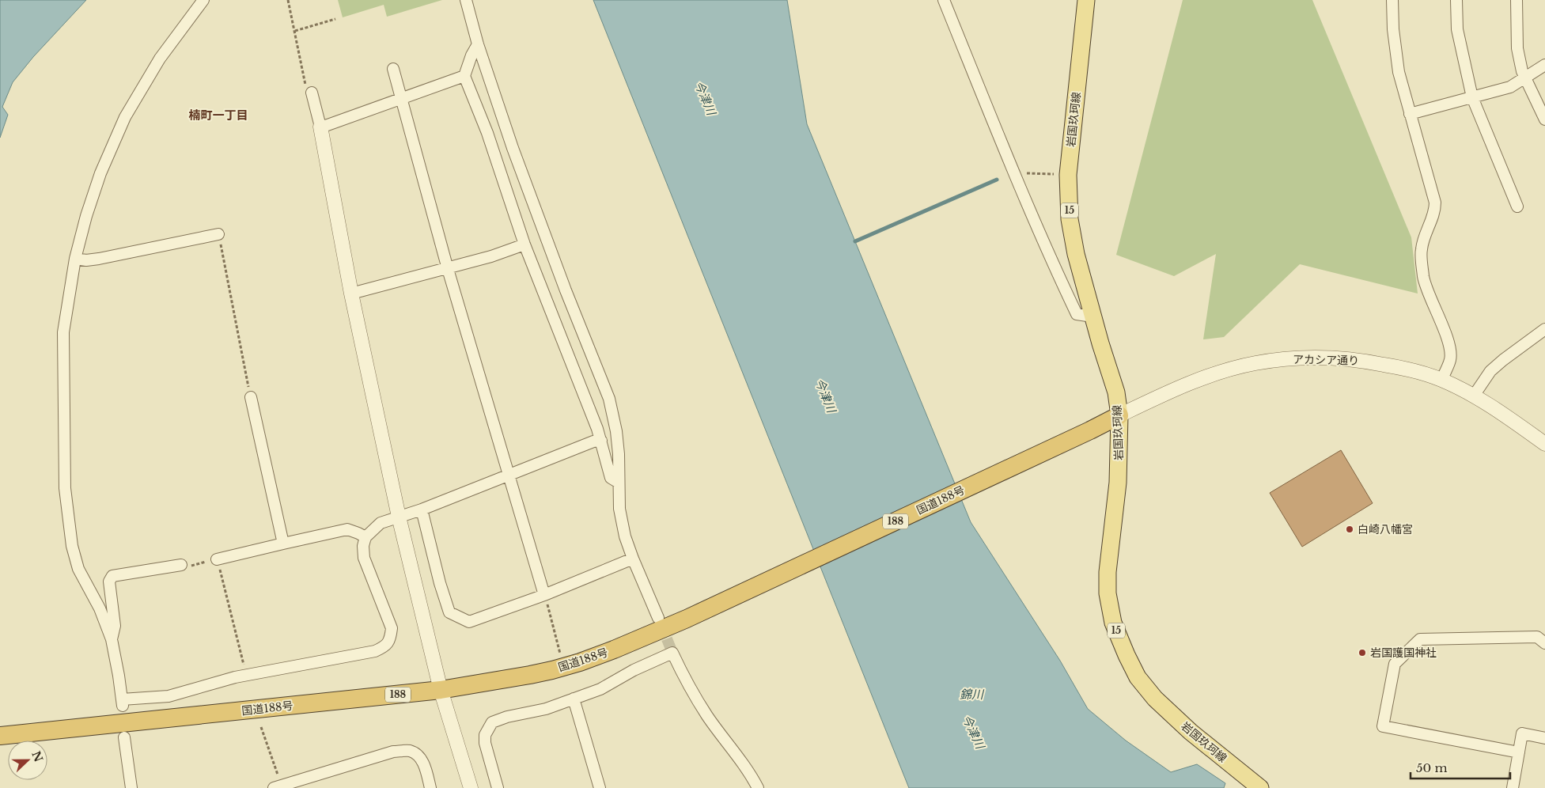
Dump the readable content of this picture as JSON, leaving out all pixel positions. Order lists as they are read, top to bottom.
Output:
{
  "streets": {
    "highway": ["国道188号", "188"],
    "main road": ["岩国玖珂線", "15"],
    "street": ["アカシア通り"]
  },
  "crossings": [
    ["岩国玖珂線", "アカシア通り"],
    ["岩国玖珂線", "国道188号"],
    ["アカシア通り", "国道188号"]
  ],
  "districts": ["楠町一丁目"],
  "water": ["今津川", "錦川"],
  "places": ["白崎八幡宮", "岩国護国神社"],
  "scale_bar": "50 m",
  "north": "right"
}
